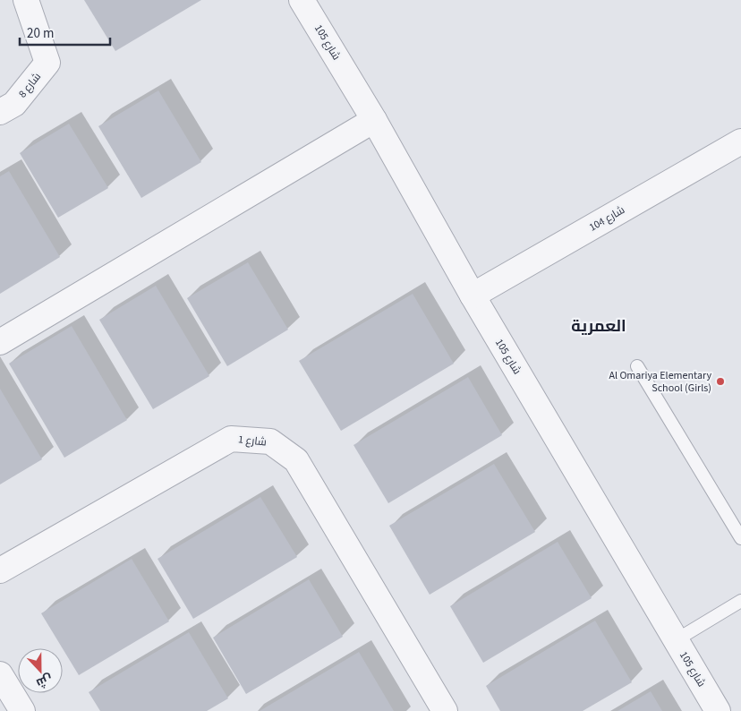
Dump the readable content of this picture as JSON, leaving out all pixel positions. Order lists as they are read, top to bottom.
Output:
{
  "streets": {
    "street": [
      "شارع 105",
      "شارع 8",
      "شارع 104",
      "شارع 1"
    ]
  },
  "crossings": [
    ["شارع 105", "شارع 104"]
  ],
  "districts": ["العمرية"],
  "places": ["Al Omariya Elementary School (Girls)"],
  "scale_bar": "20 m",
  "north": "bottom"
}
